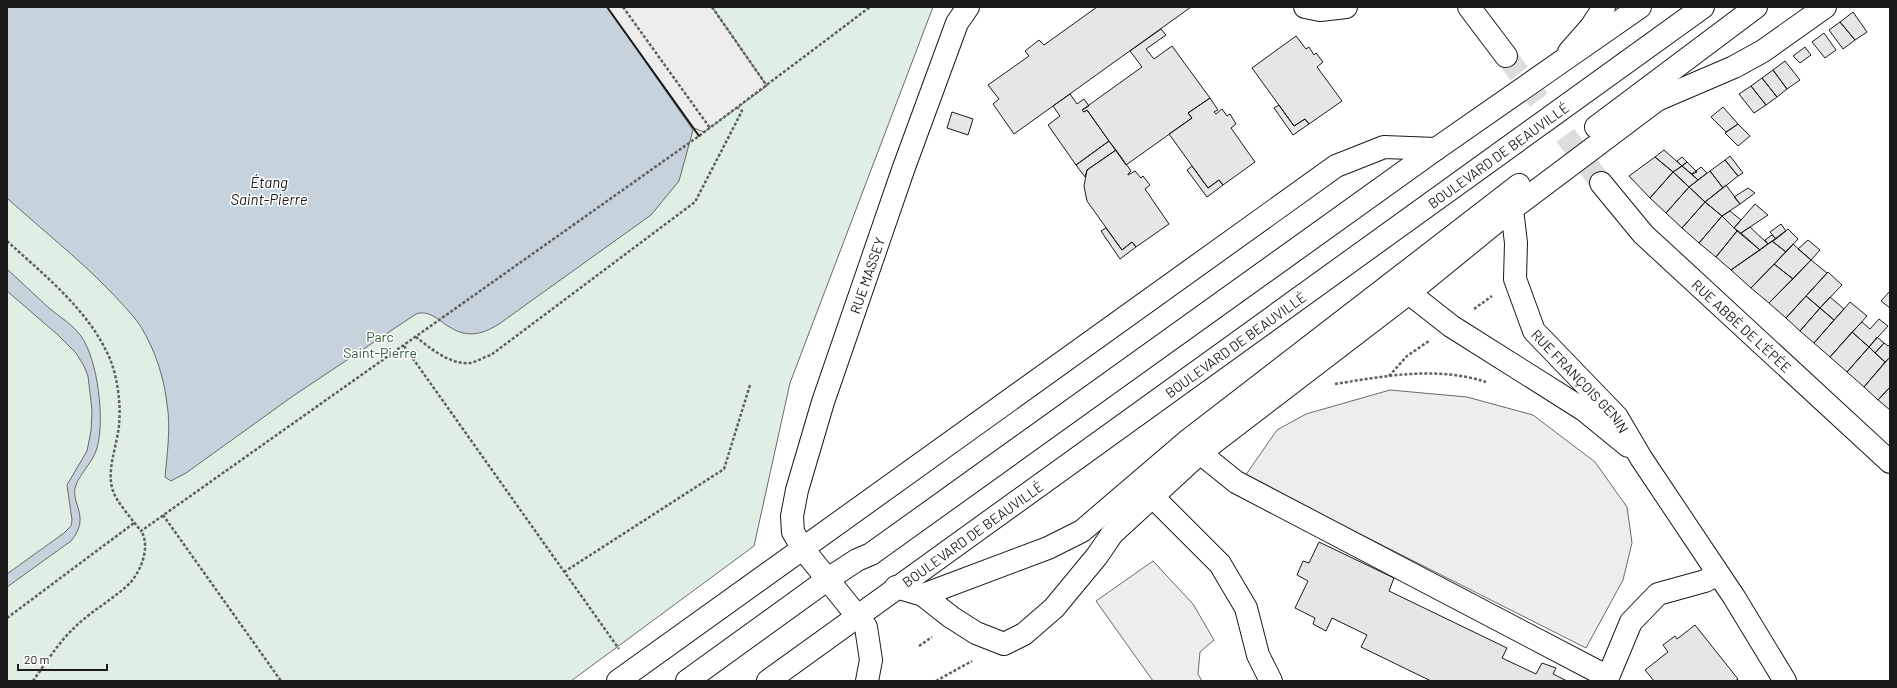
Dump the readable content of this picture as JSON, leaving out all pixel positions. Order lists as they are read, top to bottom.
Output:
{
  "streets": {
    "street": [
      "BOULEVARD DE BEAUVILLÉ",
      "RUE MASSEY",
      "RUE ABBÉ DE L'ÉPÉE",
      "RUE FRANÇOIS GENIN"
    ]
  },
  "crossings": [
    ["BOULEVARD DE BEAUVILLÉ", "RUE MASSEY"]
  ],
  "water": ["Étang Saint-Pierre"],
  "parks": ["Parc Saint-Pierre"],
  "scale_bar": "20 m"
}
